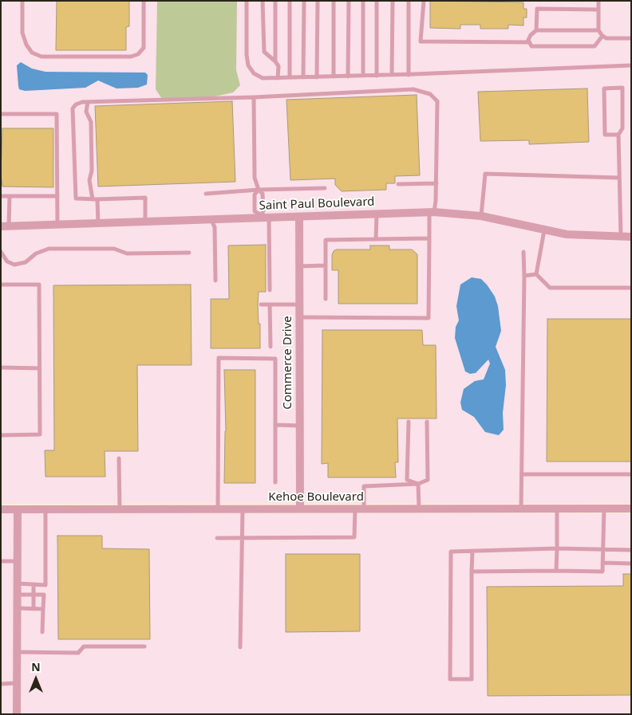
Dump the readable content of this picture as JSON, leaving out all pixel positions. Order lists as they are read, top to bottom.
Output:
{
  "streets": {
    "street": ["Saint Paul Boulevard", "Commerce Drive", "Kehoe Boulevard"]
  },
  "crossings": [
    ["Saint Paul Boulevard", "Commerce Drive"],
    ["Commerce Drive", "Kehoe Boulevard"]
  ],
  "north": "top"
}
